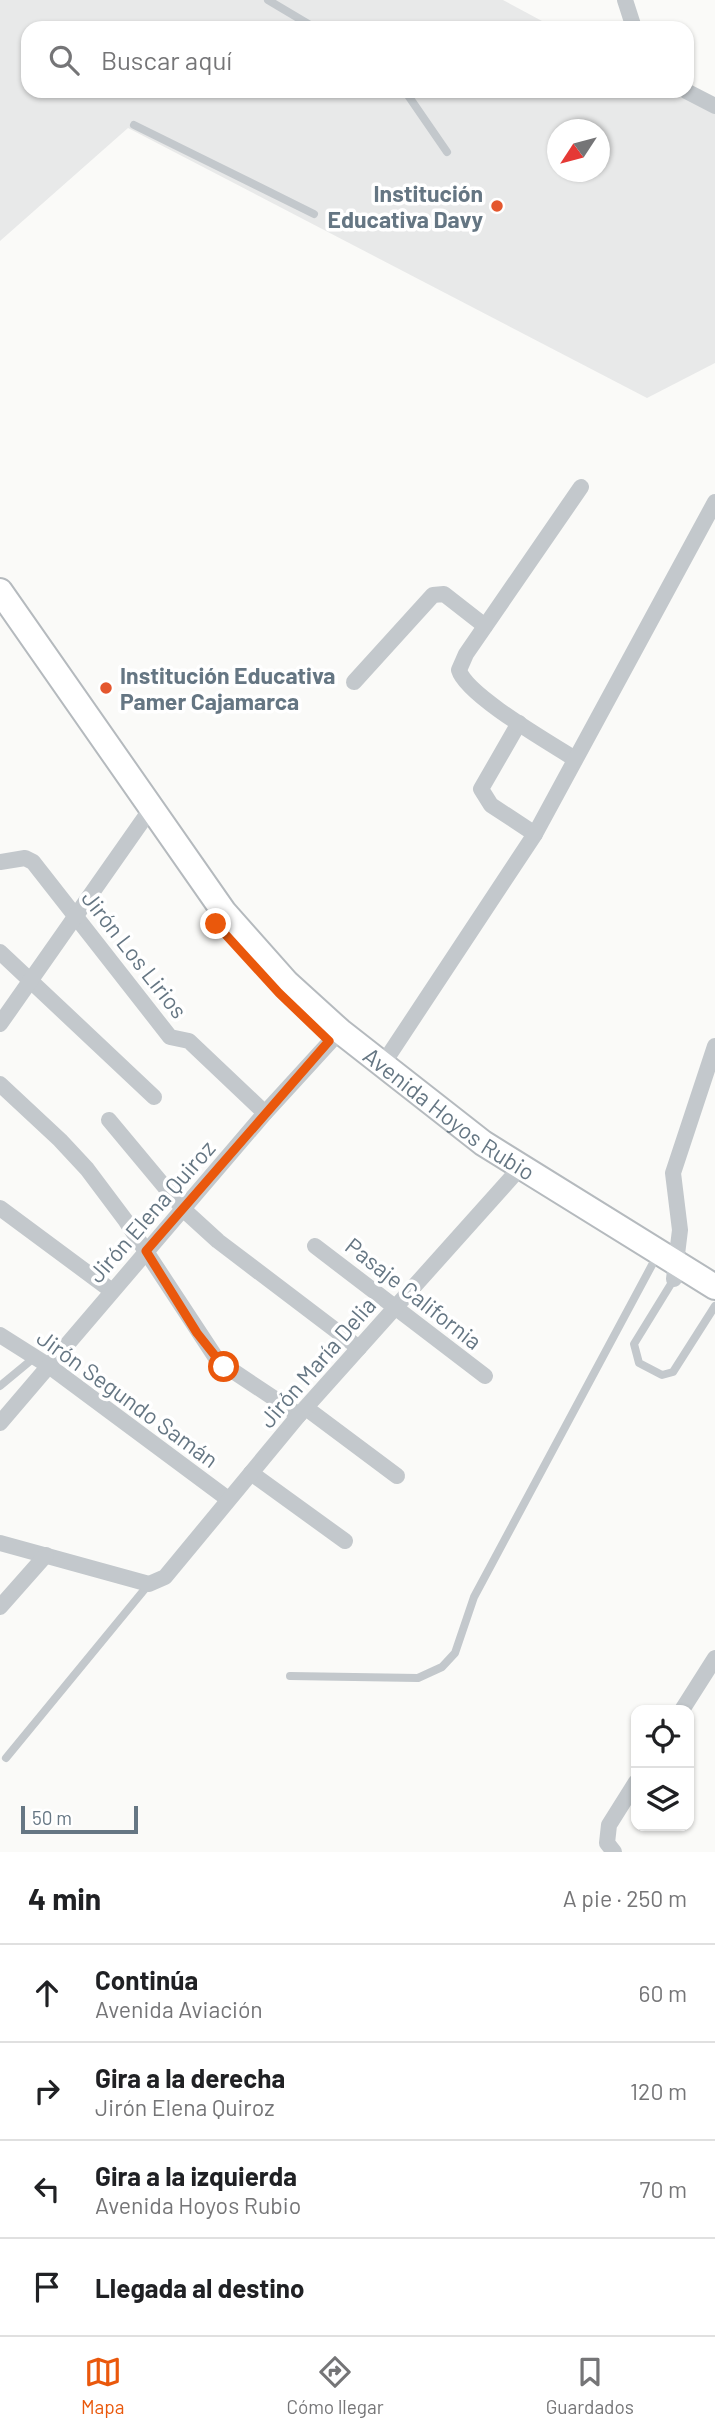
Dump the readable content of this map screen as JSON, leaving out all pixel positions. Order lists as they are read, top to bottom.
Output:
{
  "streets": {
    "main road": ["Avenida Hoyos Rubio"],
    "street": [
      "Jirón Los Lirios",
      "Jirón Elena Quiroz",
      "Pasaje California",
      "Jirón María Delia",
      "Jirón Segundo Samán"
    ]
  },
  "crossings": [
    ["Jirón Los Lirios", "Jirón Elena Quiroz"],
    ["Avenida Hoyos Rubio", "Jirón Elena Quiroz"],
    ["Avenida Hoyos Rubio", "Jirón María Delia"],
    ["Jirón Elena Quiroz", "Jirón Segundo Samán"],
    ["Pasaje California", "Jirón María Delia"],
    ["Jirón María Delia", "Jirón Segundo Samán"]
  ],
  "places": ["Institución Educativa Davy", "Institución Educativa Pamer Cajamarca"],
  "scale_bar": "50 m",
  "north": "bottom left",
  "page": {
    "search": "Buscar aquí",
    "scale": "50 m",
    "heading": ["4 min", "A pie · 250 m"],
    "list": [
      ["Continúa", "Avenida Aviación", "60 m"],
      ["Gira a la derecha", "Jirón Elena Quiroz", "120 m"],
      ["Gira a la izquierda", "Avenida Hoyos Rubio", "70 m"],
      "Llegada al destino"
    ],
    "nav": ["Mapa", "Cómo llegar", "Guardados"]
  }
}
